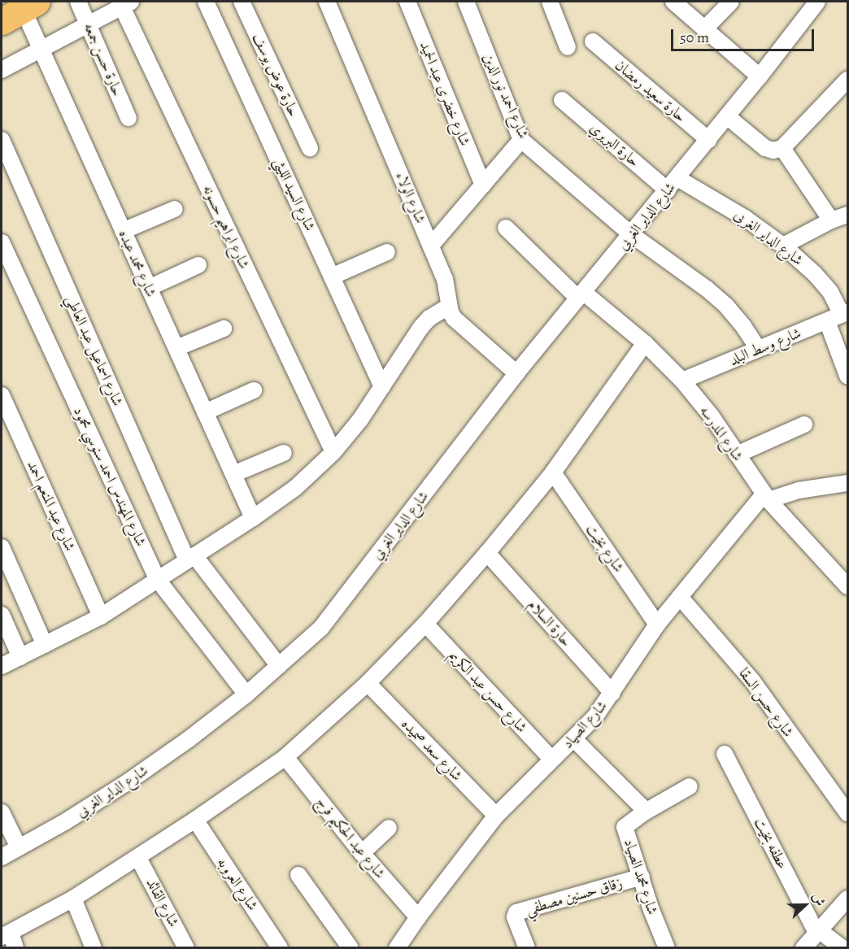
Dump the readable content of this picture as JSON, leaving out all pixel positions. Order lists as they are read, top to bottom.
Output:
{
  "streets": {
    "street": [
      "حارة حسن جمعه",
      "حارة عوض يوسف",
      "حارة سعيد رمضان",
      "شارع خضرى عبد الحميد",
      "شارع احمد نور الدين",
      "حارة البريري",
      "شارع السيد الليثي",
      "شارع الولاء",
      "شارع الداير الغربي",
      "شارع ابراهيم حسونه",
      "شارع الداير الغربى",
      "شارع محمد عبده",
      "شارع وسط البلد",
      "شارع اسماعيل عبد العاطي",
      "شارع المدرسه",
      "شارع المهندس احمد سنوسي محمود",
      "شارع عبد المنعم احمد",
      "شارع بخيت",
      "حارة السلام",
      "شارع حسن عبد الكريم",
      "شارع حسن السقا",
      "شارع الصياد",
      "شارع سعد صميده",
      "شارع عبد الحكيم فرج",
      "عطفه بخيت",
      "شارع محمد الصياد",
      "شارع العروبه",
      "زقاق حسنين مصطفي",
      "شارع القائد"
    ]
  },
  "crossings": [
    ["حارة سعيد رمضان", "شارع الداير الغربي"],
    ["شارع احمد نور الدين", "شارع الداير الغربي"],
    ["شارع احمد نور الدين", "شارع وسط البلد"],
    ["حارة البريري", "شارع الداير الغربي"],
    ["حارة البريري", "شارع الداير الغربى"],
    ["شارع الداير الغربي", "شارع الداير الغربى"],
    ["شارع الداير الغربي", "شارع اسماعيل عبد العاطي"],
    ["شارع الداير الغربي", "شارع المدرسه"],
    ["شارع الداير الغربي", "شارع المهندس احمد سنوسي محمود"],
    ["شارع الداير الغربى", "شارع وسط البلد"],
    ["شارع وسط البلد", "شارع المدرسه"],
    ["شارع المدرسه", "شارع الصياد"],
    ["شارع بخيت", "شارع الصياد"],
    ["حارة السلام", "شارع الصياد"],
    ["شارع حسن عبد الكريم", "شارع الصياد"],
    ["شارع حسن السقا", "شارع الصياد"],
    ["شارع الصياد", "شارع سعد صميده"],
    ["شارع الصياد", "شارع عبد الحكيم فرج"],
    ["شارع محمد الصياد", "زقاق حسنين مصطفي"]
  ],
  "scale_bar": "50 m",
  "north": "right"
}
